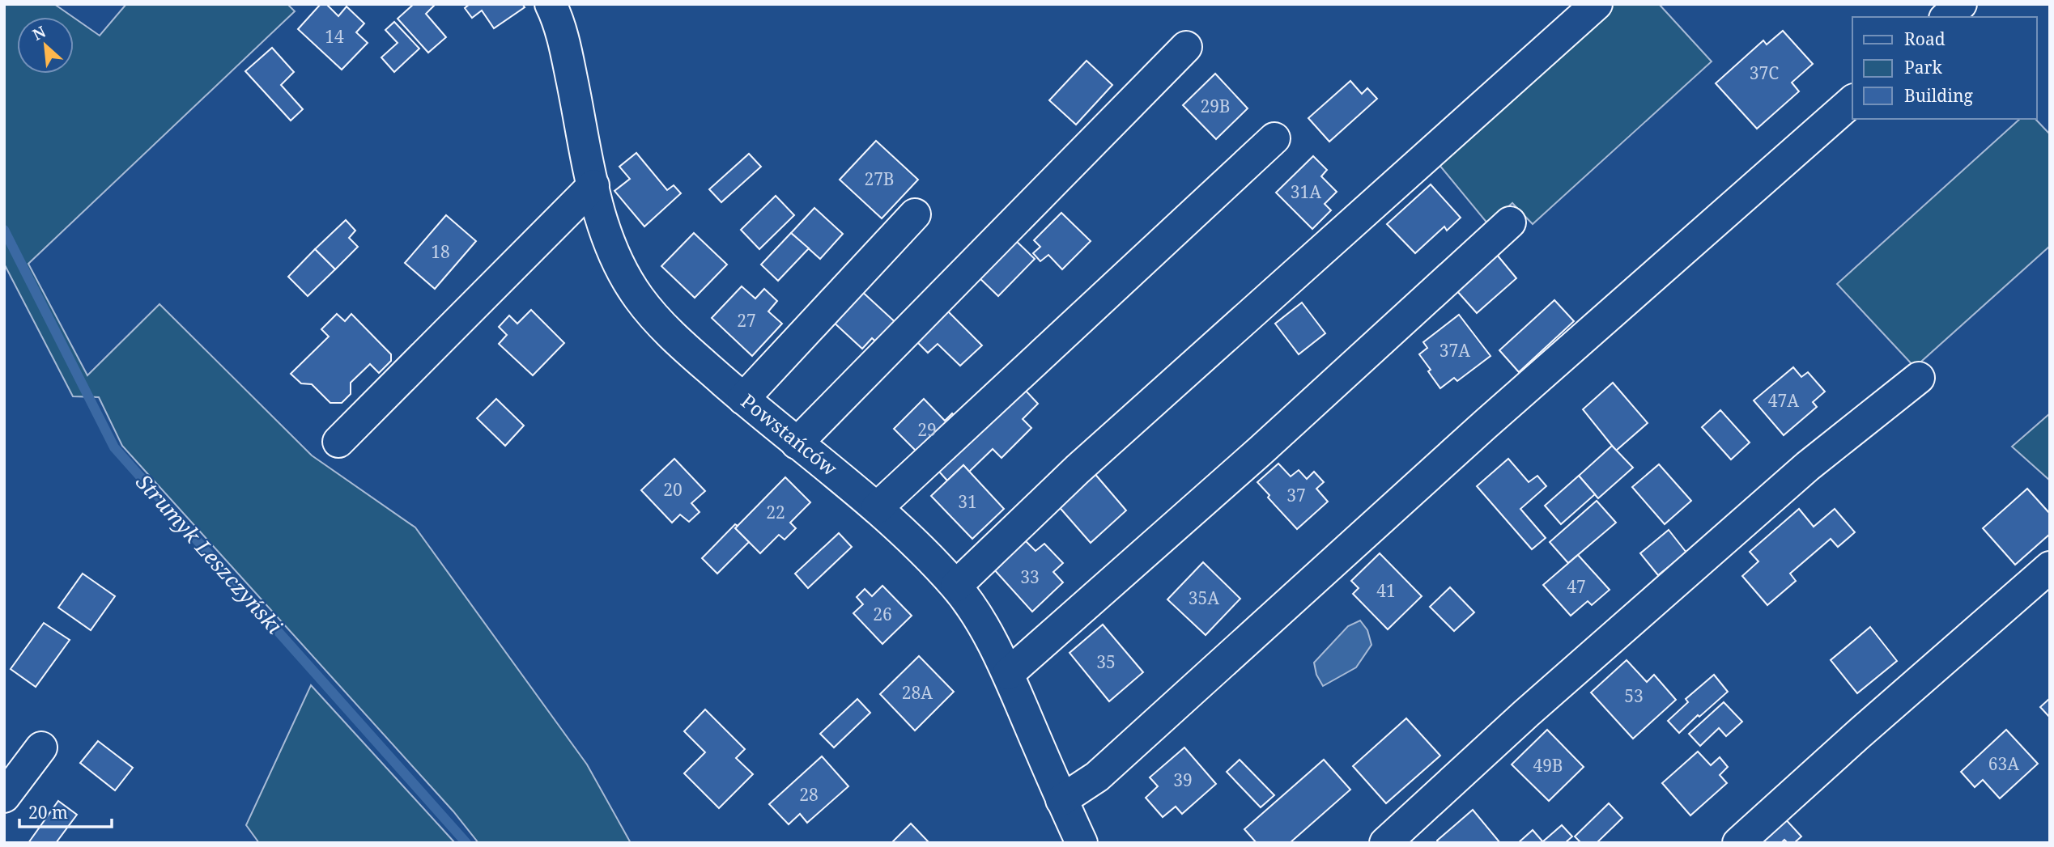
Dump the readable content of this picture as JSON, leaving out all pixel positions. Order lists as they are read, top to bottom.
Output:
{
  "streets": {
    "street": ["Powstańców"]
  },
  "water": ["Strumyk Leszczyński"],
  "house_numbers": [
    "14",
    "37C",
    "29B",
    "27B",
    "31A",
    "18",
    "27",
    "37A",
    "47A",
    "29",
    "20",
    "37",
    "31",
    "22",
    "33",
    "47",
    "41",
    "35A",
    "26",
    "35",
    "28A",
    "53",
    "63A",
    "49B",
    "39",
    "28"
  ],
  "legend": ["Road", "Park", "Building"],
  "scale_bar": "20 m",
  "north": "top left"
}
